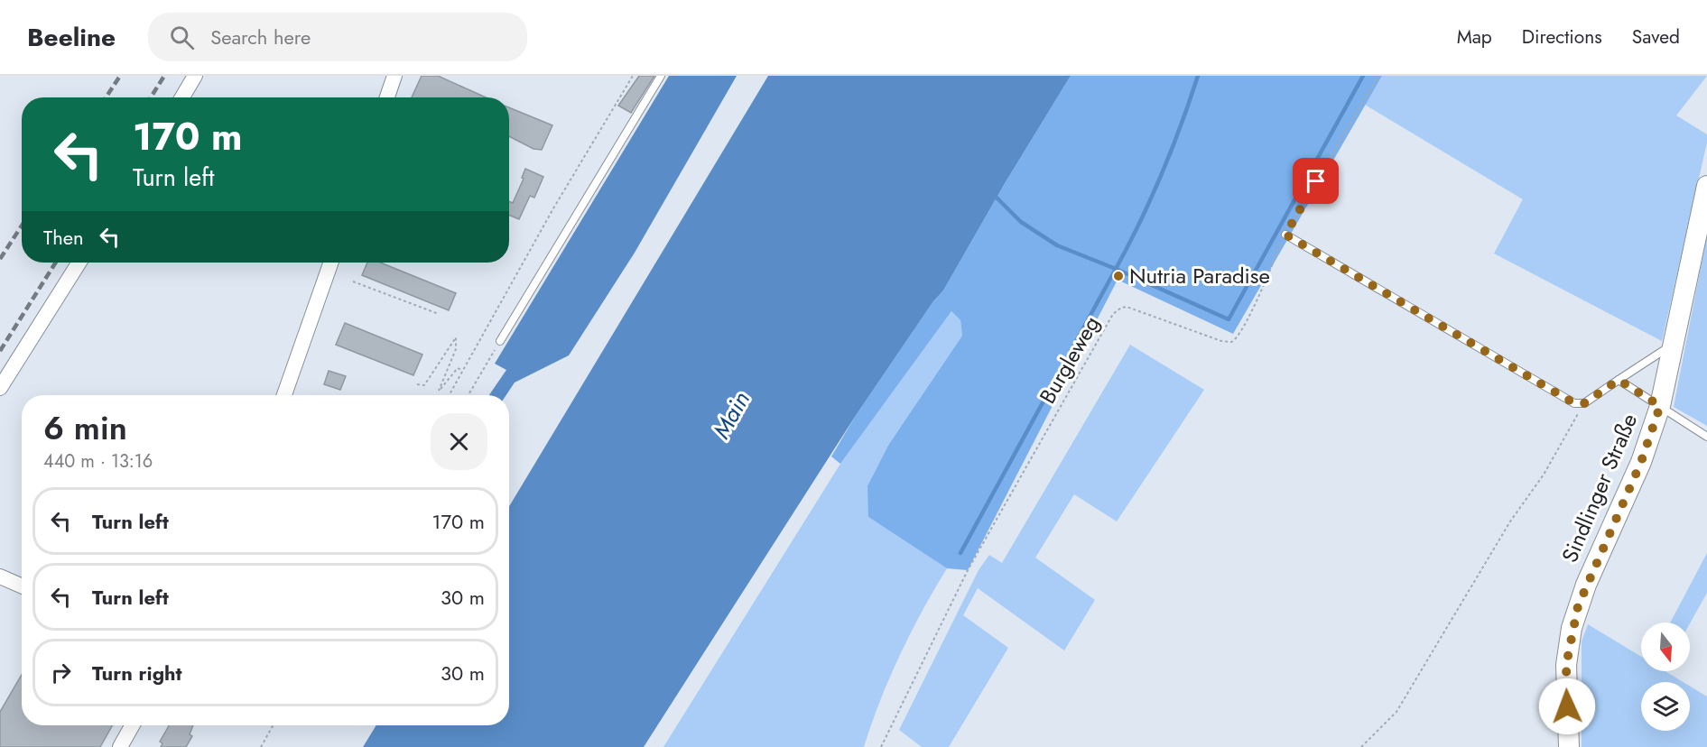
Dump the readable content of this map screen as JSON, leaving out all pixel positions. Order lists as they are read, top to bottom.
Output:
{
  "streets": {
    "street": ["Sindlinger Straße"],
    "path": ["Burgleweg"]
  },
  "water": ["Main"],
  "places": ["Nutria Paradise"],
  "north": "bottom",
  "page": {
    "header": "Beeline",
    "search": "Search here",
    "nav": ["Map", "Directions", "Saved"],
    "turn": ["170 m", "Turn left"],
    "then": "Then",
    "heading": ["6 min", "440 m · 13:16"],
    "list": [
      {
        "name": "Turn left",
        "value": "170 m"
      },
      {
        "name": "Turn left",
        "value": "30 m"
      },
      {
        "name": "Turn right",
        "value": "30 m"
      }
    ]
  }
}
